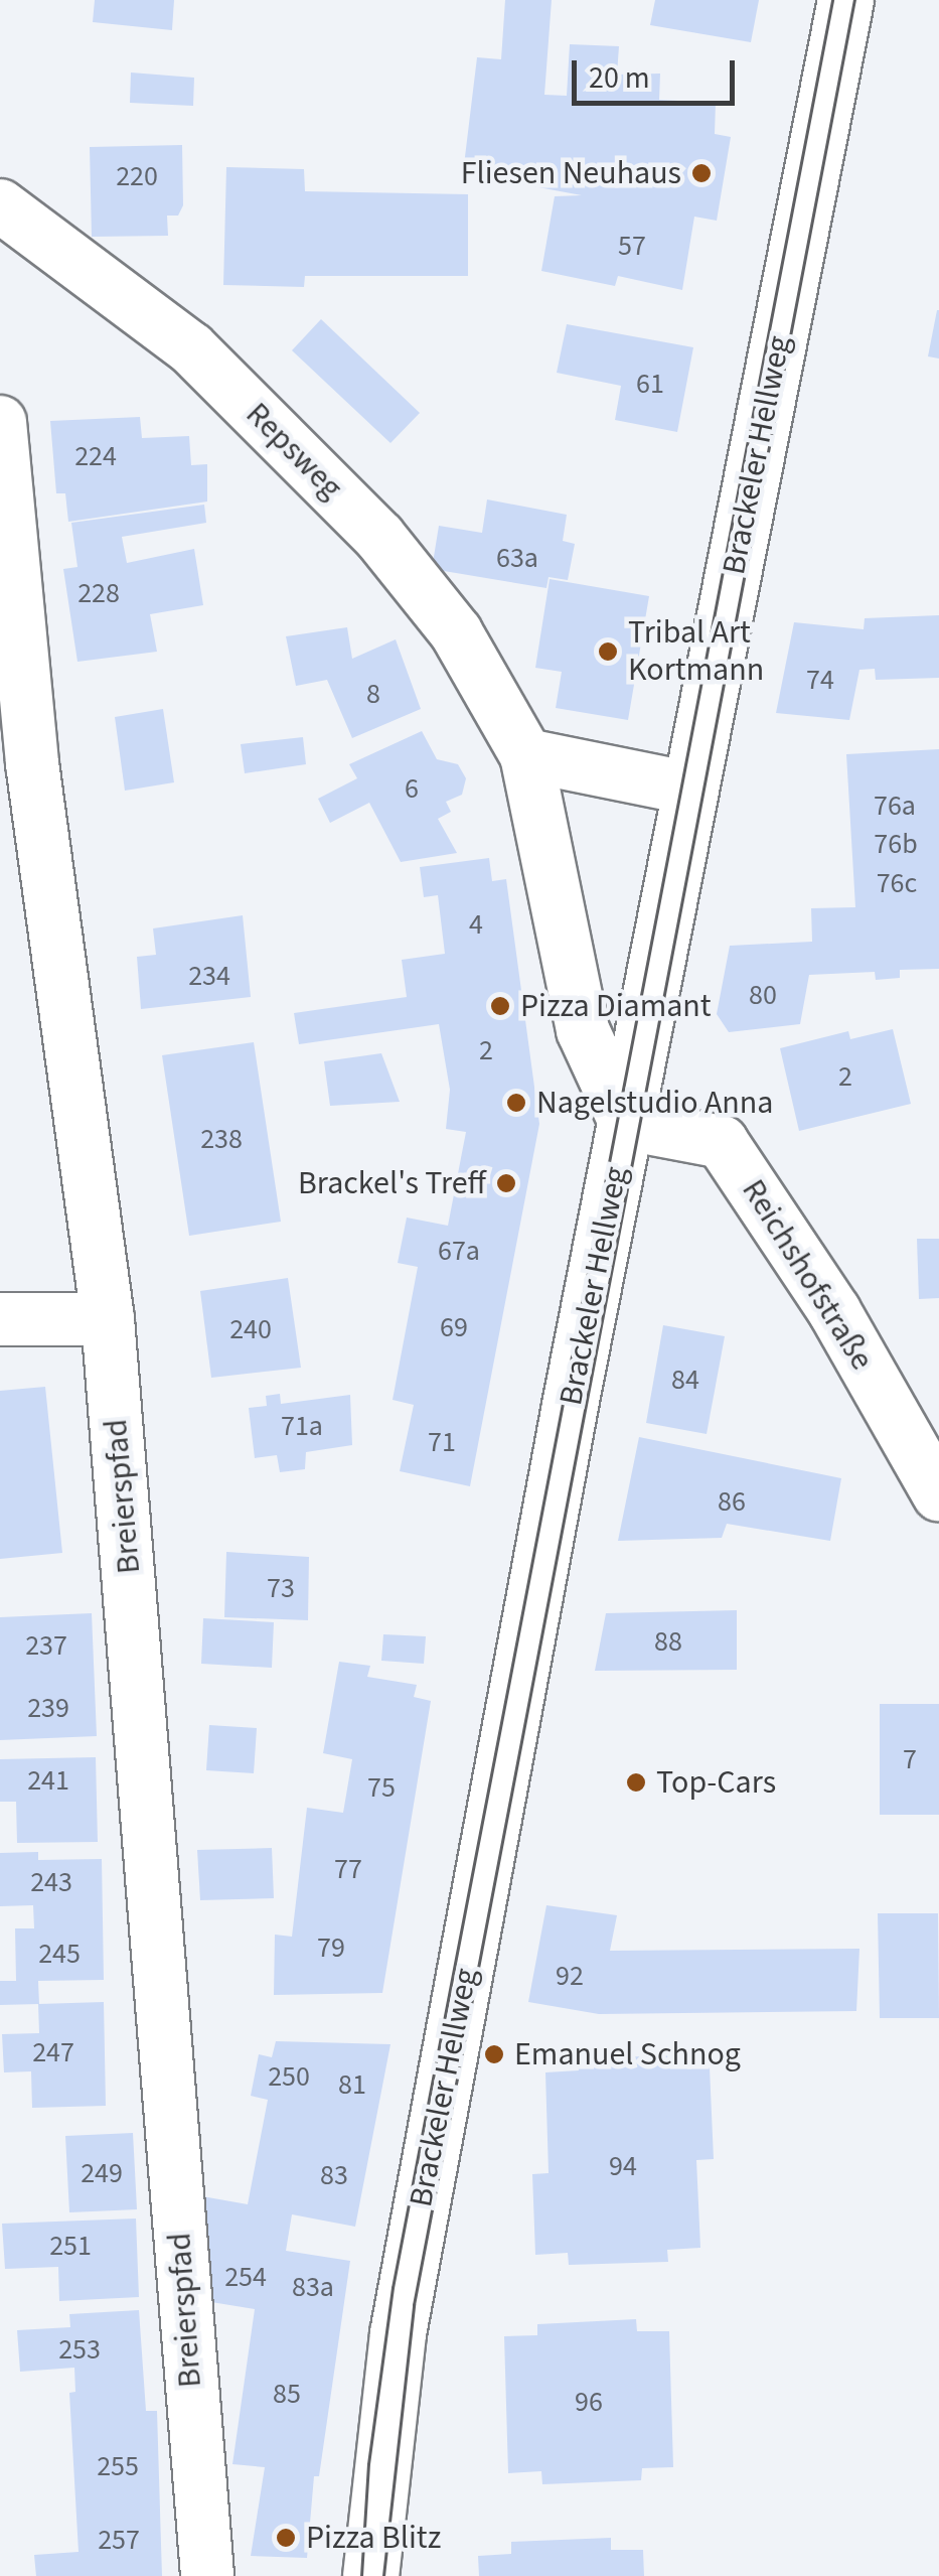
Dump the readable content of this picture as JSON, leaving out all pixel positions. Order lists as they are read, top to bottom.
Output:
{
  "streets": {
    "main road": ["Brackeler Hellweg"],
    "street": ["Repsweg", "Reichshofstraße", "Breierspfad"]
  },
  "crossings": [
    ["Repsweg", "Brackeler Hellweg"],
    ["Repsweg", "Reichshofstraße"],
    ["Brackeler Hellweg", "Reichshofstraße"]
  ],
  "places": [
    "Fliesen Neuhaus",
    "Tribal Art Kortmann",
    "Pizza Diamant",
    "Nagelstudio Anna",
    "Brackel's Treff",
    "Top-Cars",
    "Emanuel Schnog",
    "Pizza Blitz"
  ],
  "house_numbers": [
    "220",
    "57",
    "61",
    "224",
    "63a",
    "228",
    "74",
    "8",
    "6",
    "76a",
    "76b",
    "76c",
    "4",
    "234",
    "80",
    "2",
    "2",
    "238",
    "67a",
    "69",
    "240",
    "84",
    "71a",
    "71",
    "86",
    "73",
    "88",
    "237",
    "239",
    "7",
    "241",
    "75",
    "77",
    "243",
    "79",
    "245",
    "92",
    "247",
    "250",
    "81",
    "94",
    "249",
    "83",
    "251",
    "254",
    "83a",
    "253",
    "85",
    "96",
    "255",
    "257"
  ],
  "scale_bar": "20 m"
}
